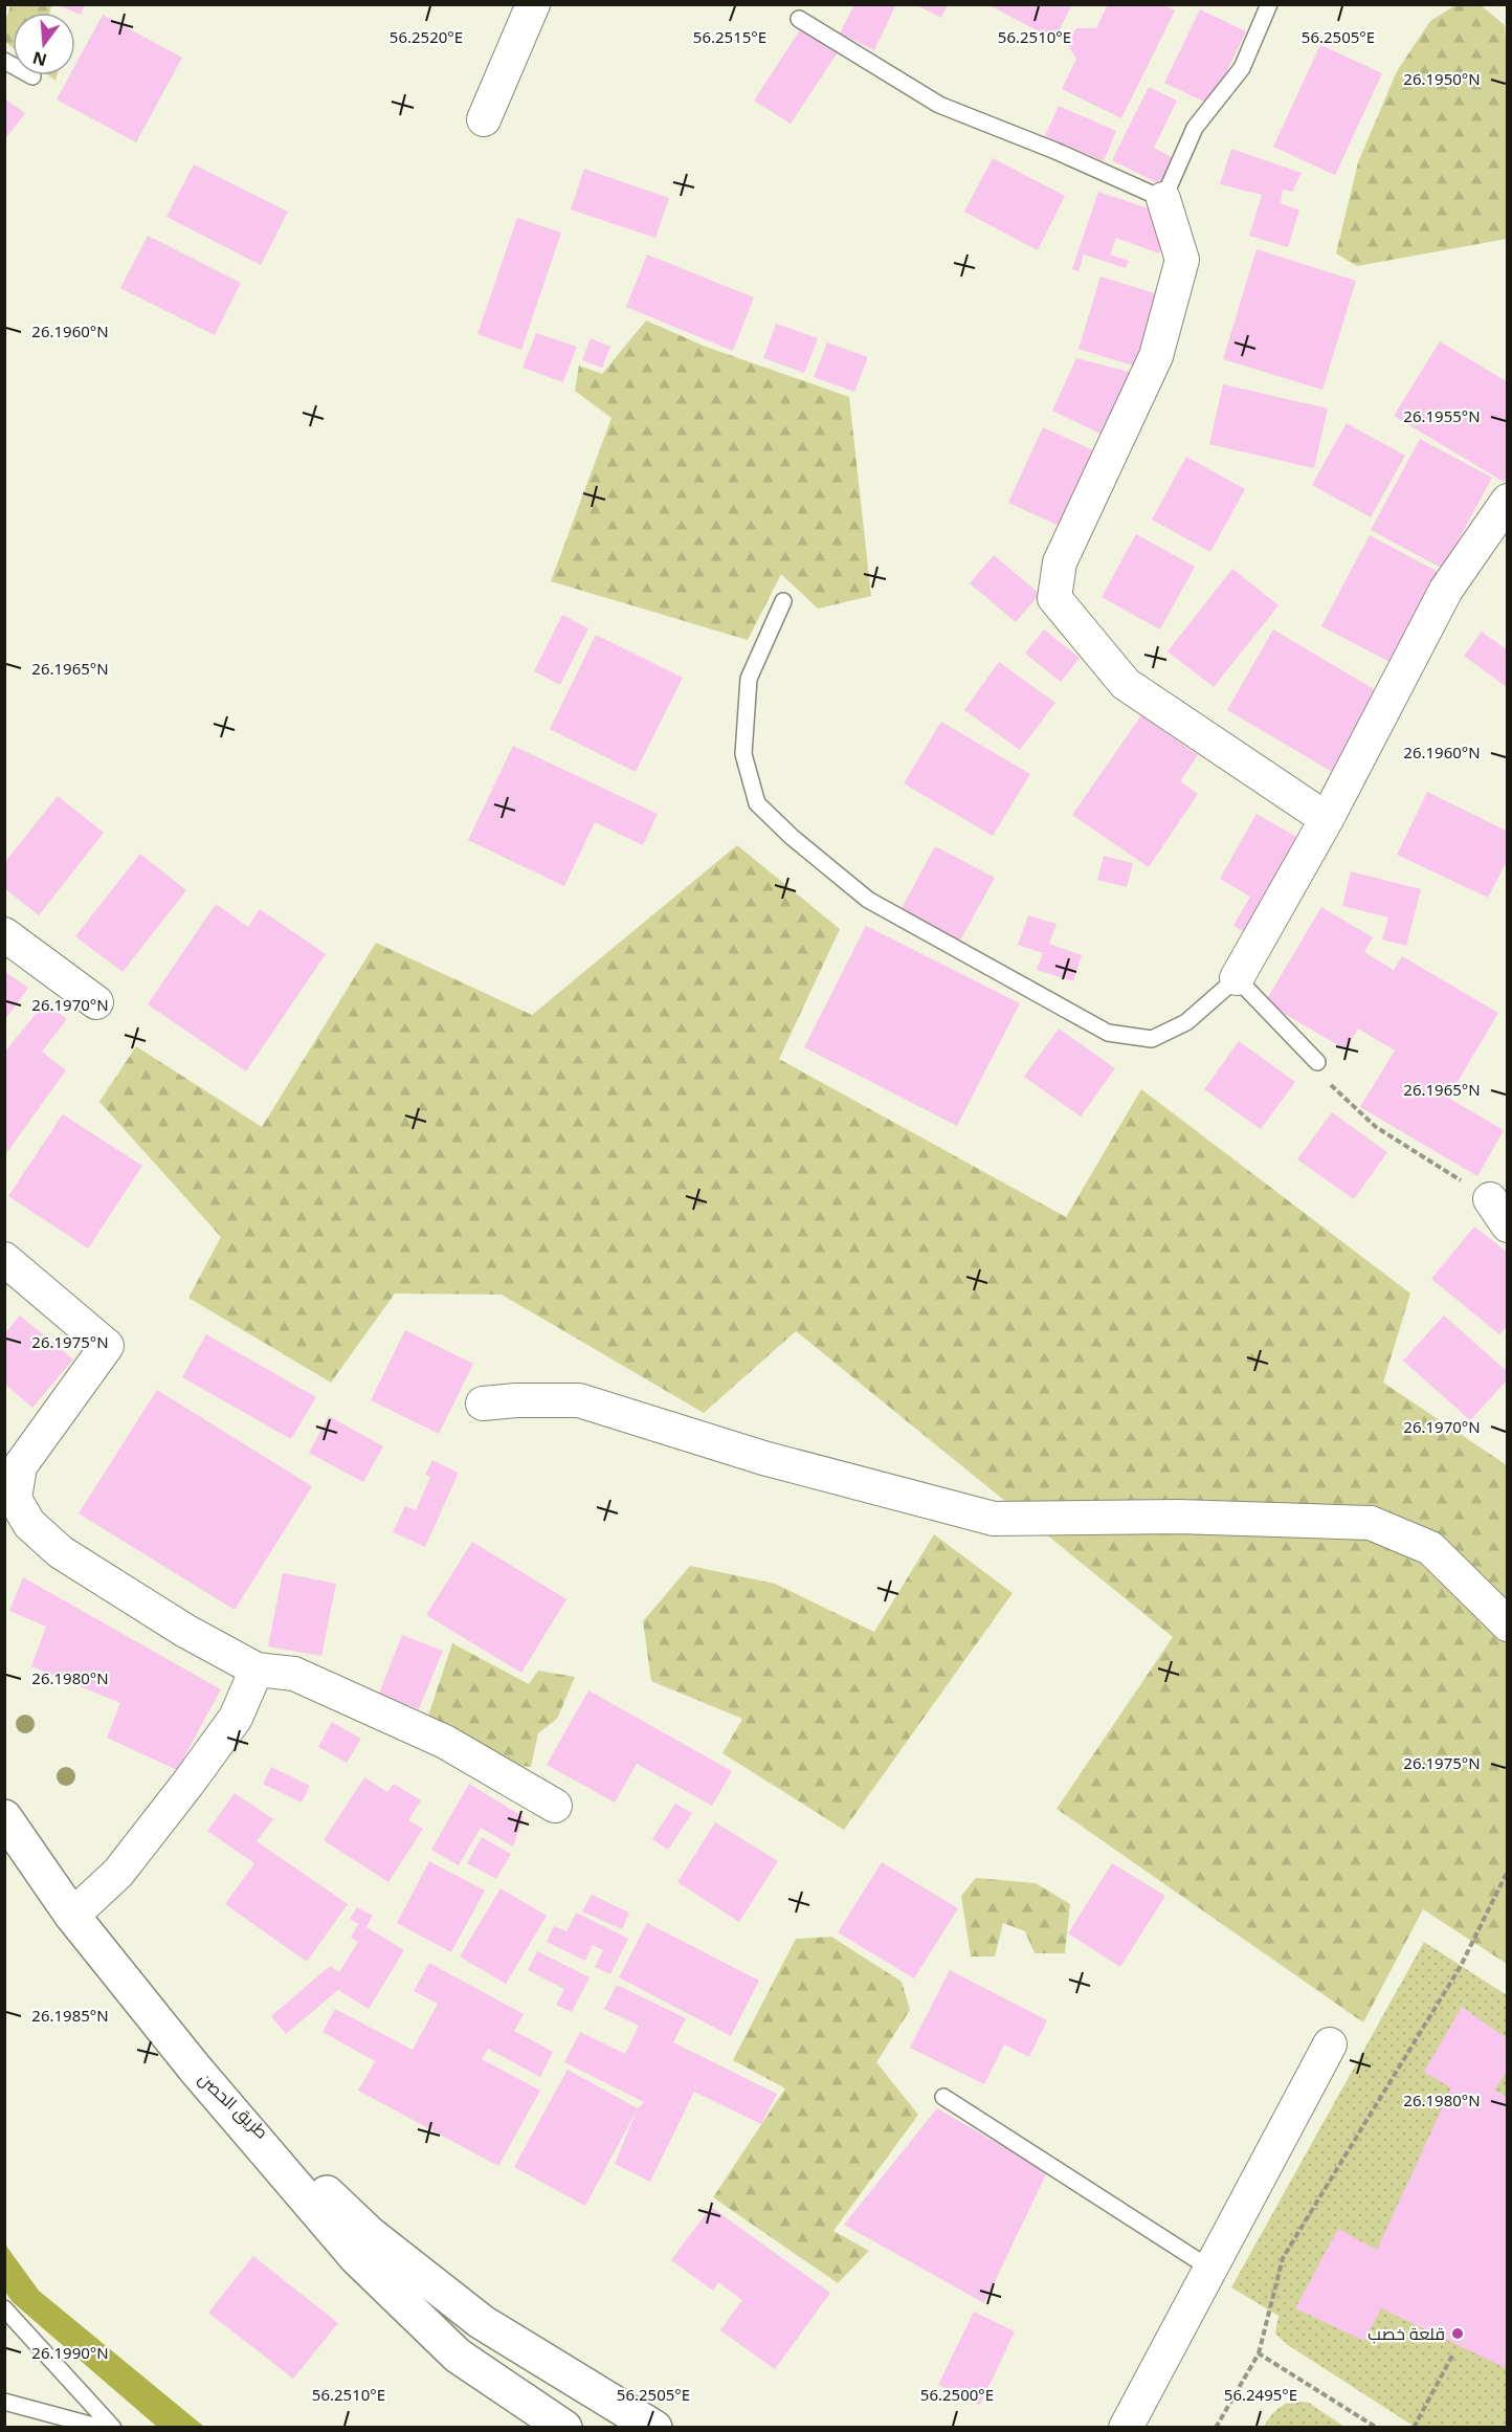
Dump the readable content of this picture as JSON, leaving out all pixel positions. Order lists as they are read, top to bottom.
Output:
{
  "streets": {
    "street": ["طريق الحصن"]
  },
  "places": ["قلعة خصب"],
  "north": "bottom",
  "coordinates": [
    "56.2520°E",
    "56.2515°E",
    "56.2510°E",
    "56.2505°E",
    "26.1950°N",
    "26.1960°N",
    "26.1955°N",
    "26.1965°N",
    "26.1970°N",
    "26.1975°N",
    "26.1980°N",
    "26.1985°N",
    "26.1990°N",
    "56.2500°E",
    "56.2495°E"
  ]
}
